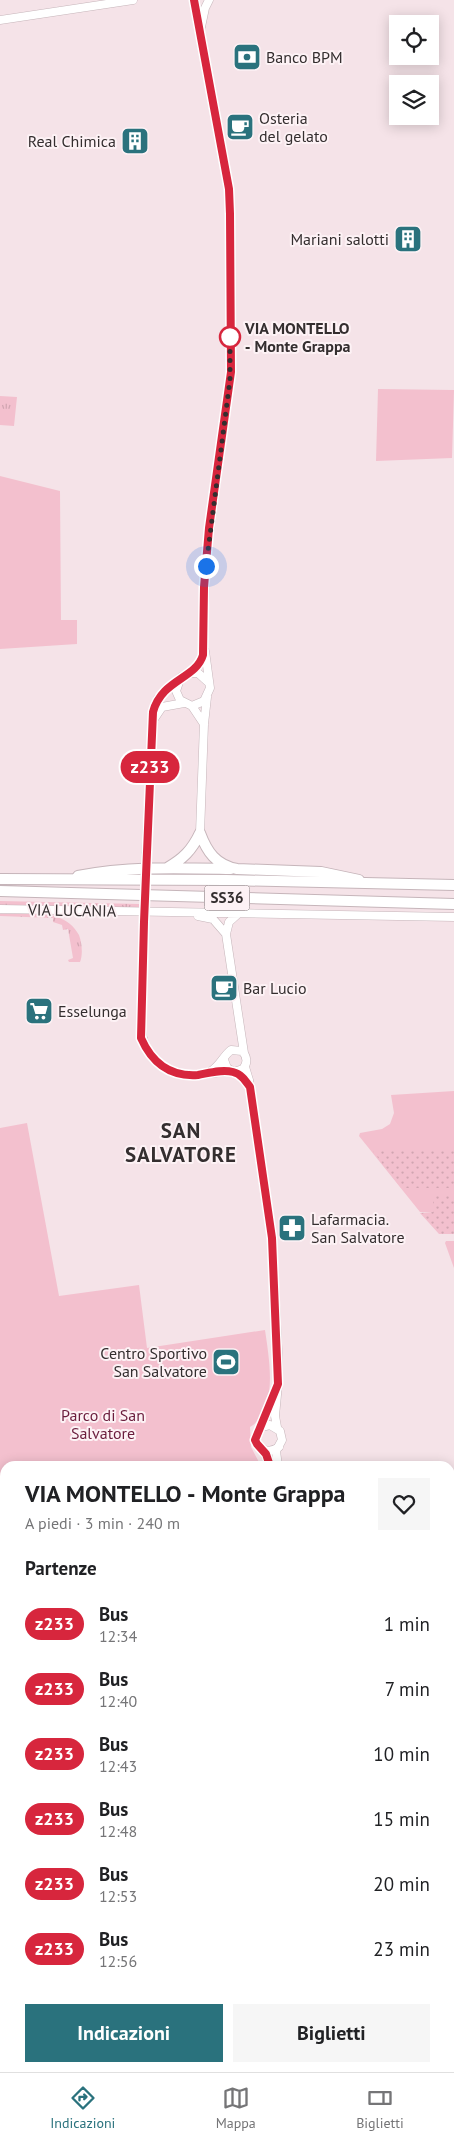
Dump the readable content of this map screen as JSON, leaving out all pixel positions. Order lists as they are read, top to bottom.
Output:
{
  "streets": {
    "highway": ["SS36"],
    "street": ["VIA LUCANIA"]
  },
  "districts": ["SAN SALVATORE"],
  "parks": ["Parco di San Salvatore"],
  "places": {
    "bank": ["Banco BPM"],
    "cafe": ["Osteria del gelato", "Bar Lucio"],
    "building": ["Real Chimica", "Mariani salotti"],
    "other": ["VIA MONTELLO ‐ Monte Grappa"],
    "supermarket": ["Esselunga"],
    "pharmacy": ["Lafarmacia. San Salvatore"],
    "sports": ["Centro Sportivo San Salvatore"]
  },
  "lines": ["bus line z233"],
  "page": {
    "on_map": "z233",
    "heading": [
      ["VIA MONTELLO ‐ Monte Grappa", "A piedi · 3 min · 240 m"],
      "Partenze"
    ],
    "list": [
      {
        "mark": "z233",
        "name": "Bus",
        "note": "12:34",
        "value": "1 min"
      },
      {
        "mark": "z233",
        "name": "Bus",
        "note": "12:40",
        "value": "7 min"
      },
      {
        "mark": "z233",
        "name": "Bus",
        "note": "12:43",
        "value": "10 min"
      },
      {
        "mark": "z233",
        "name": "Bus",
        "note": "12:48",
        "value": "15 min"
      },
      {
        "mark": "z233",
        "name": "Bus",
        "note": "12:53",
        "value": "20 min"
      },
      {
        "mark": "z233",
        "name": "Bus",
        "note": "12:56",
        "value": "23 min"
      }
    ],
    "buttons": ["Indicazioni", "Biglietti"],
    "tabs": ["Indicazioni", "Mappa", "Biglietti"]
  }
}
